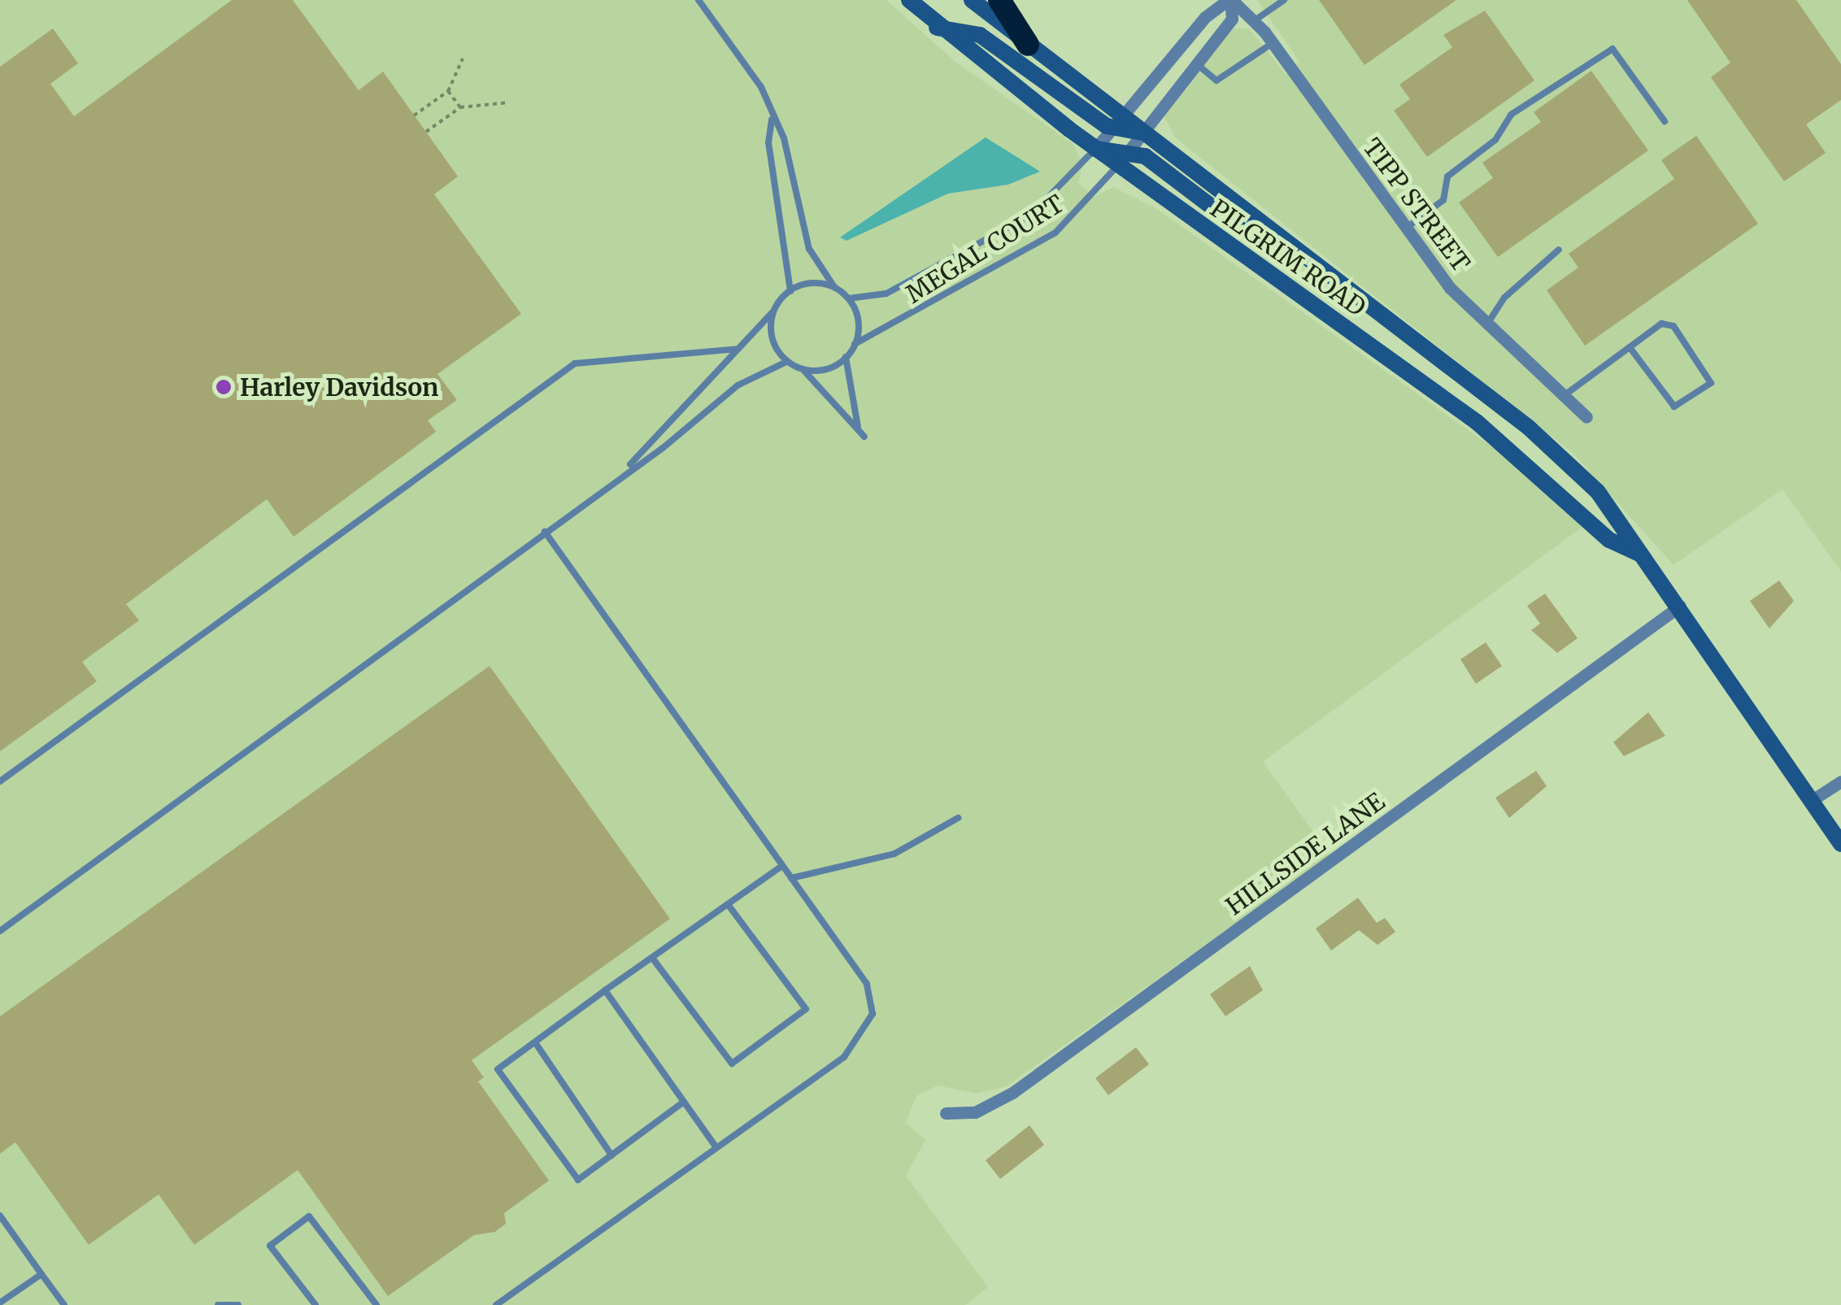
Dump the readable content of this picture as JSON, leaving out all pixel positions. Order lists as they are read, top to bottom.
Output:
{
  "streets": {
    "street": ["TIPP STREET", "PILGRIM ROAD", "HILLSIDE LANE"],
    "lane": ["MEGAL COURT"]
  },
  "crossings": [
    ["MEGAL COURT", "PILGRIM ROAD"],
    ["PILGRIM ROAD", "HILLSIDE LANE"]
  ],
  "places": ["Harley Davidson"]
}
